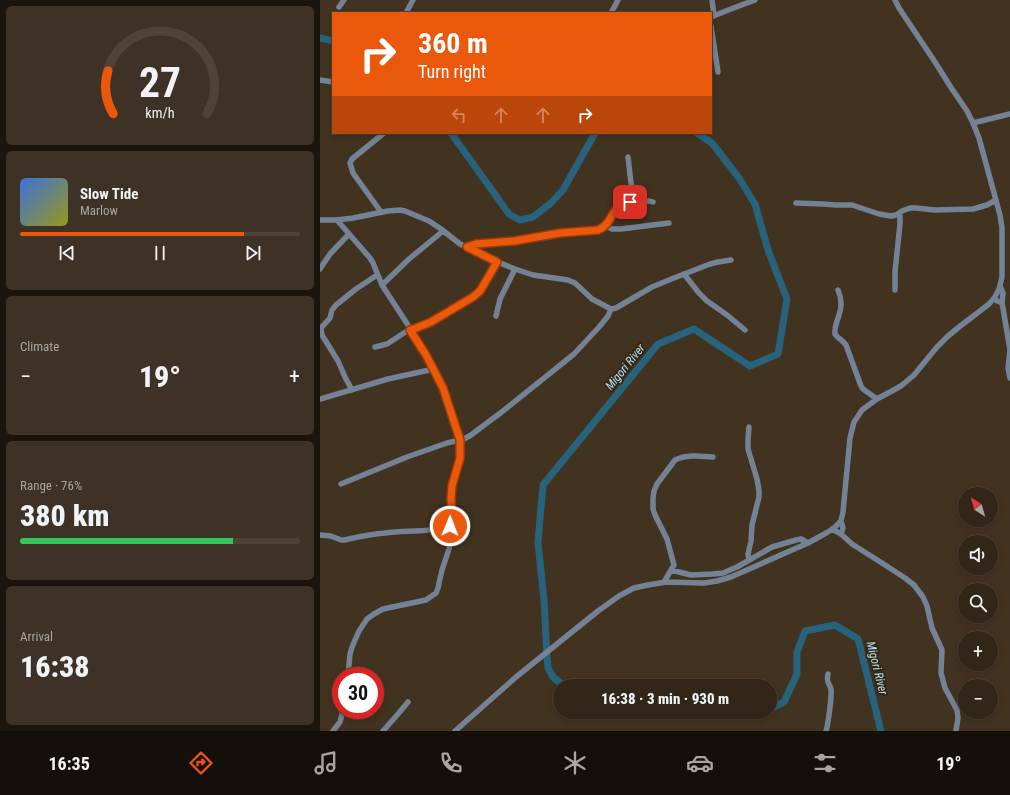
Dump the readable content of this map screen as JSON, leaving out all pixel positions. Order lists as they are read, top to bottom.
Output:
{
  "water": ["Migori River"],
  "north": "top left",
  "page": {
    "turn": ["360 m", "Turn right"],
    "song": ["Slow Tide", "Marlow"],
    "tile": [
      "Climate",
      ["Range · 76%", "380 km"],
      ["Arrival", "16:38"]
    ],
    "heat": ["−", "19°", "+"],
    "map_buttons": ["+", "−"],
    "limit": "30",
    "trip": "16:38 · 3 min · 930 m",
    "tabs": ["16:35", "19°"],
    "gauge": ["27", "km/h"]
  }
}
